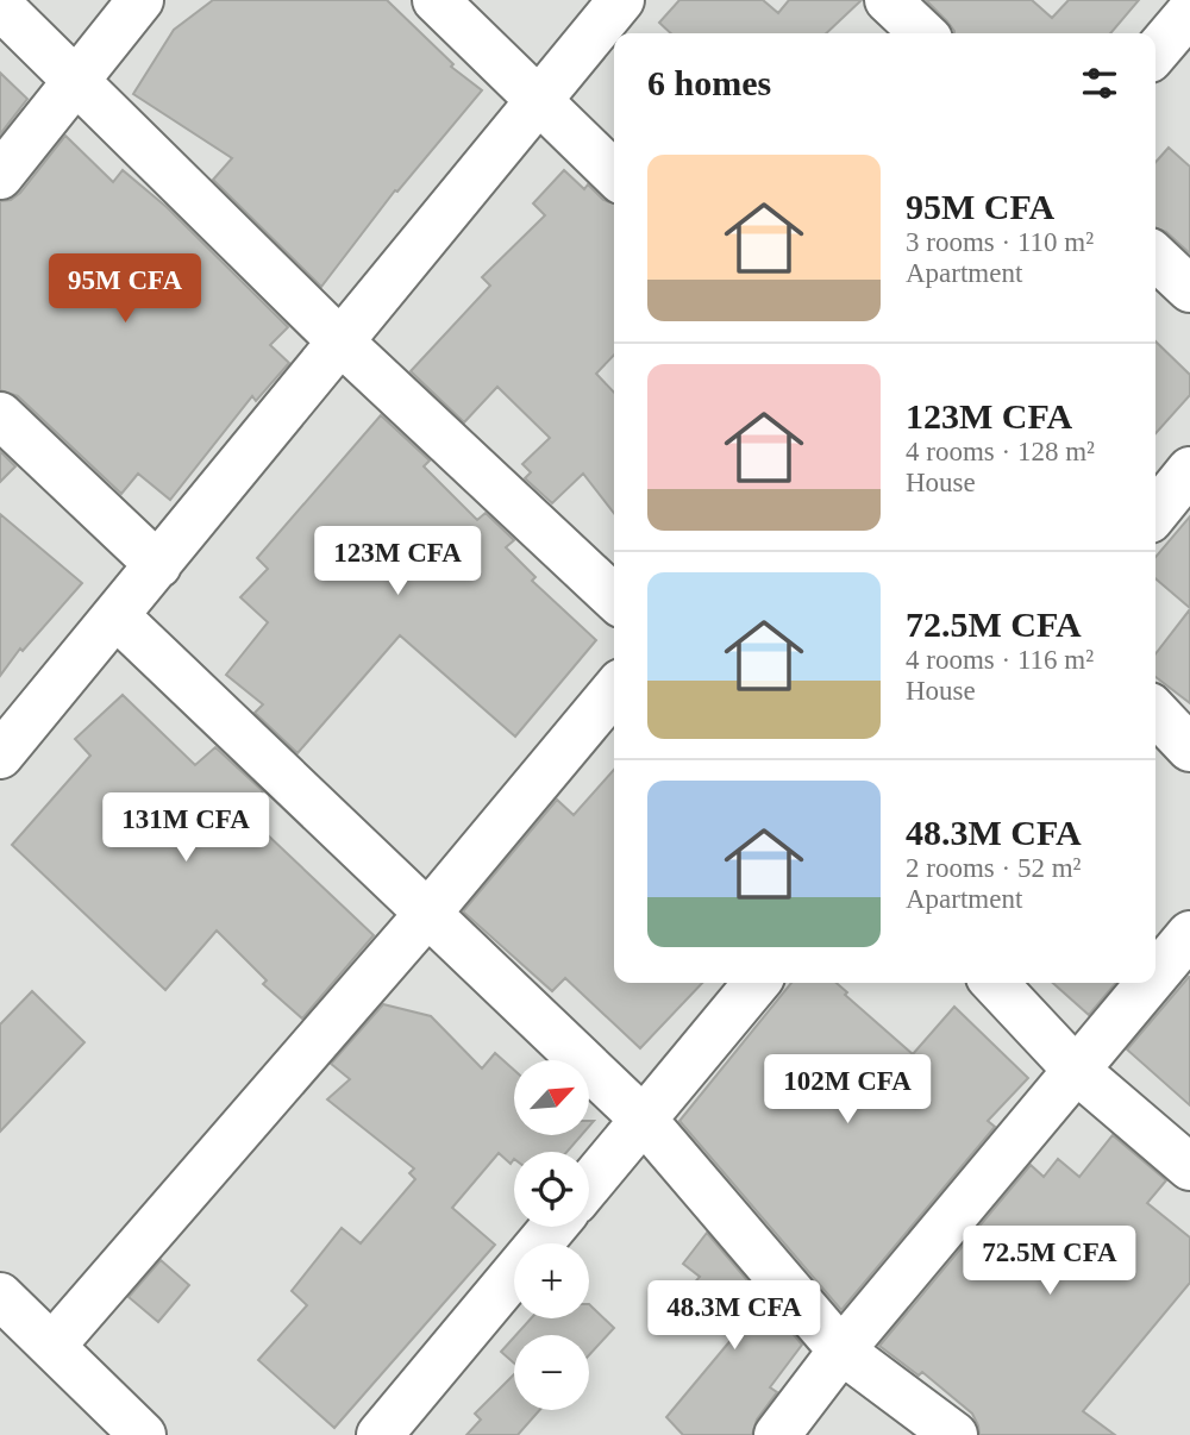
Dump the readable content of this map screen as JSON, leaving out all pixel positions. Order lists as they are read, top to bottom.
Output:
{
  "north": "top right",
  "page": {
    "heading": "6 homes",
    "list": [
      {
        "name": "95M CFA",
        "note": "3 rooms · 110 m² · Apartment"
      },
      {
        "name": "123M CFA",
        "note": "4 rooms · 128 m² · House"
      },
      {
        "name": "72.5M CFA",
        "note": "4 rooms · 116 m² · House"
      },
      {
        "name": "48.3M CFA",
        "note": "2 rooms · 52 m² · Apartment"
      }
    ],
    "price": [
      "95M CFA",
      "123M CFA",
      "131M CFA",
      "102M CFA",
      "72.5M CFA",
      "48.3M CFA"
    ],
    "map_buttons": ["+", "−"]
  }
}
